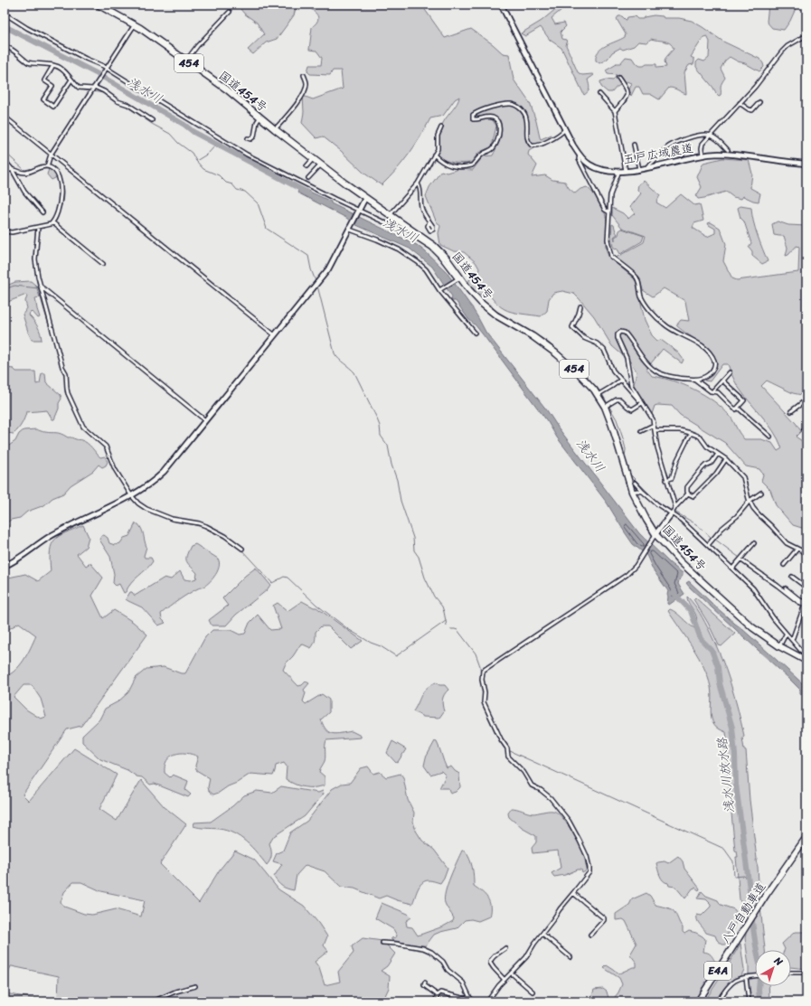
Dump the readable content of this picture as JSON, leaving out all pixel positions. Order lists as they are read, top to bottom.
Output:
{
  "streets": {
    "highway": [
      "454",
      "国道454号",
      "八戸自動車道",
      "E4A"
    ],
    "street": ["五戸広域農道"]
  },
  "water": ["浅水川", "浅水川放水路"],
  "north": "top right"
}
